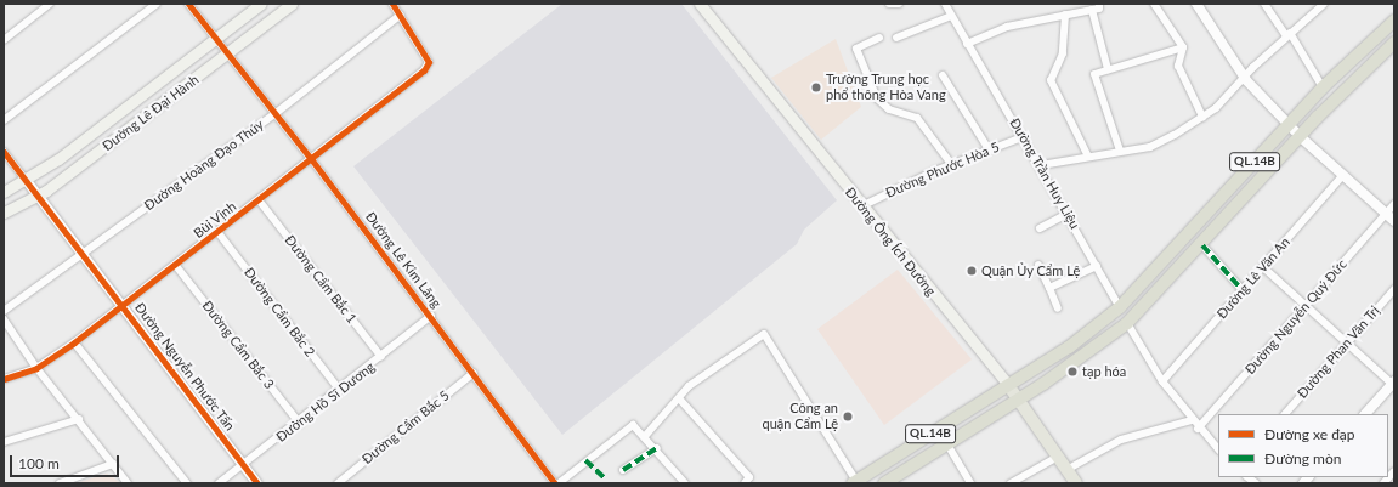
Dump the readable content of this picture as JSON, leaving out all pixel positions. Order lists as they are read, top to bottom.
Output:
{
  "streets": {
    "highway": ["QL.14B"],
    "main road": ["Đường Lê Đại Hành", "Đường Ông Ích Đường"],
    "street": [
      "Đường Hoàng Đạo Thúy",
      "Đường Phước Hòa 5",
      "Đường Trần Huy Liệu",
      "Bùi Vịnh",
      "Đường Lê Kim Lăng",
      "Đường Lê Văn An",
      "Đường Cẩm Bắc 1",
      "Đường Cẩm Bắc 2",
      "Đường Nguyễn Quý Đức",
      "Đường Cẩm Bắc 3",
      "Đường Phan Văn Trị",
      "Đường Nguyễn Phước Tấn",
      "Đường Hồ Sĩ Dương",
      "Đường Cẩm Bắc 5"
    ]
  },
  "crossings": [
    ["Đường Lê Đại Hành", "Đường Lê Kim Lăng"],
    ["Đường Lê Đại Hành", "Đường Nguyễn Phước Tấn"],
    ["QL.14B", "Đường Trần Huy Liệu"],
    ["QL.14B", "Đường Ông Ích Đường"],
    ["Đường Hoàng Đạo Thúy", "Bùi Vịnh"],
    ["Đường Hoàng Đạo Thúy", "Đường Lê Kim Lăng"],
    ["Đường Hoàng Đạo Thúy", "Đường Nguyễn Phước Tấn"],
    ["Đường Phước Hòa 5", "Đường Trần Huy Liệu"],
    ["Đường Phước Hòa 5", "Đường Ông Ích Đường"],
    ["Bùi Vịnh", "Đường Lê Kim Lăng"],
    ["Bùi Vịnh", "Đường Cẩm Bắc 1"],
    ["Bùi Vịnh", "Đường Cẩm Bắc 2"],
    ["Bùi Vịnh", "Đường Cẩm Bắc 3"],
    ["Bùi Vịnh", "Đường Nguyễn Phước Tấn"],
    ["Đường Lê Kim Lăng", "Đường Hồ Sĩ Dương"],
    ["Đường Lê Kim Lăng", "Đường Cẩm Bắc 5"],
    ["Đường Cẩm Bắc 1", "Đường Hồ Sĩ Dương"],
    ["Đường Cẩm Bắc 2", "Đường Hồ Sĩ Dương"],
    ["Đường Cẩm Bắc 3", "Đường Hồ Sĩ Dương"],
    ["Đường Nguyễn Phước Tấn", "Đường Hồ Sĩ Dương"]
  ],
  "places": [
    "Trường Trung học phổ thông Hòa Vang",
    "Quận Ủy Cẩm Lệ",
    "tạp hóa",
    "Công an quận Cẩm Lệ"
  ],
  "legend": ["Đường xe đạp", "Đường mòn"],
  "scale_bar": "100 m"
}
